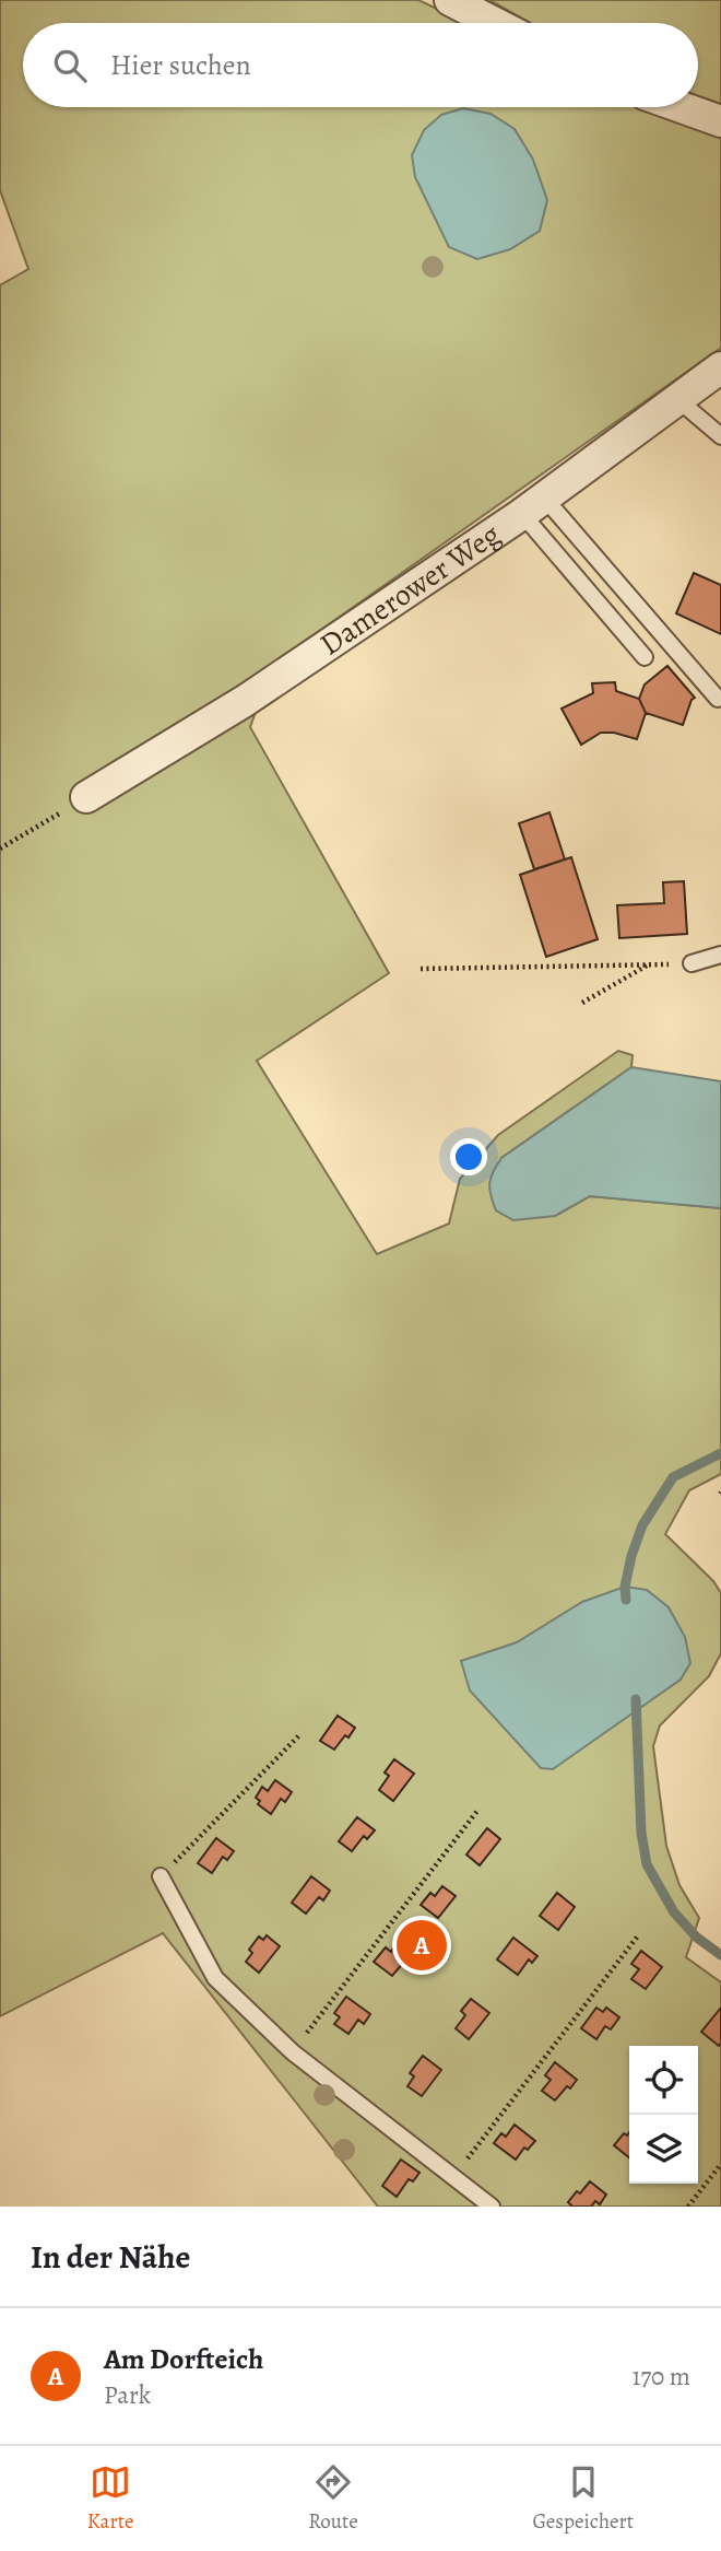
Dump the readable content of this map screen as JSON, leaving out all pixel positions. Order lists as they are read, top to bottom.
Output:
{
  "streets": {
    "street": ["Damerower Weg"]
  },
  "page": {
    "search": "Hier suchen",
    "pins": "A",
    "heading": "In der Nähe",
    "list": [
      {
        "mark": "A",
        "name": "Am Dorfteich",
        "note": "Park",
        "value": "170 m"
      }
    ],
    "nav": ["Karte", "Route", "Gespeichert"]
  }
}
